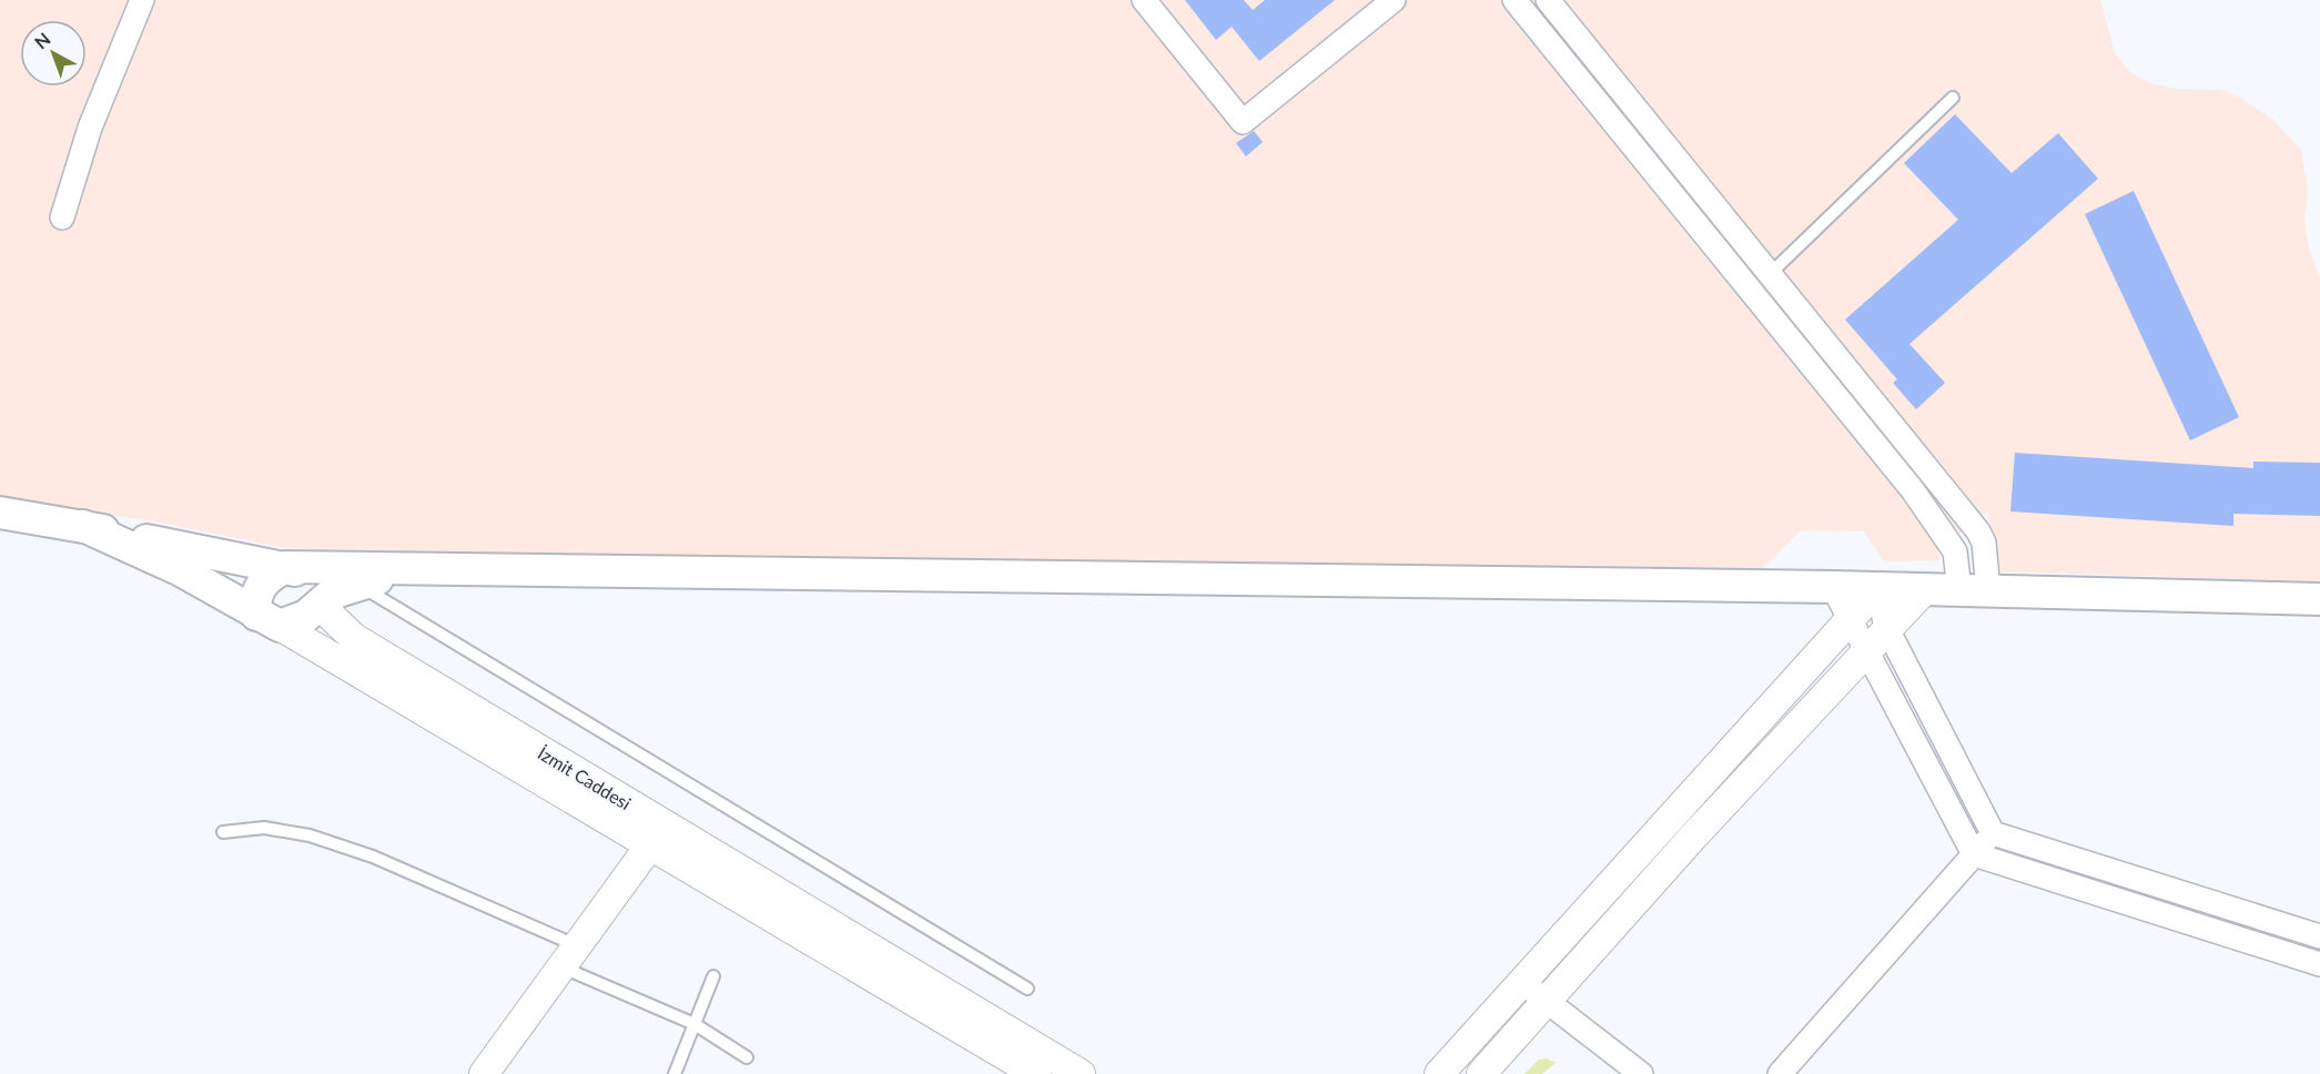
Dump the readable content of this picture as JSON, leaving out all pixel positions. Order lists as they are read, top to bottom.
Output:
{
  "streets": {
    "main road": ["İzmit Caddesi"]
  },
  "north": "top left"
}
